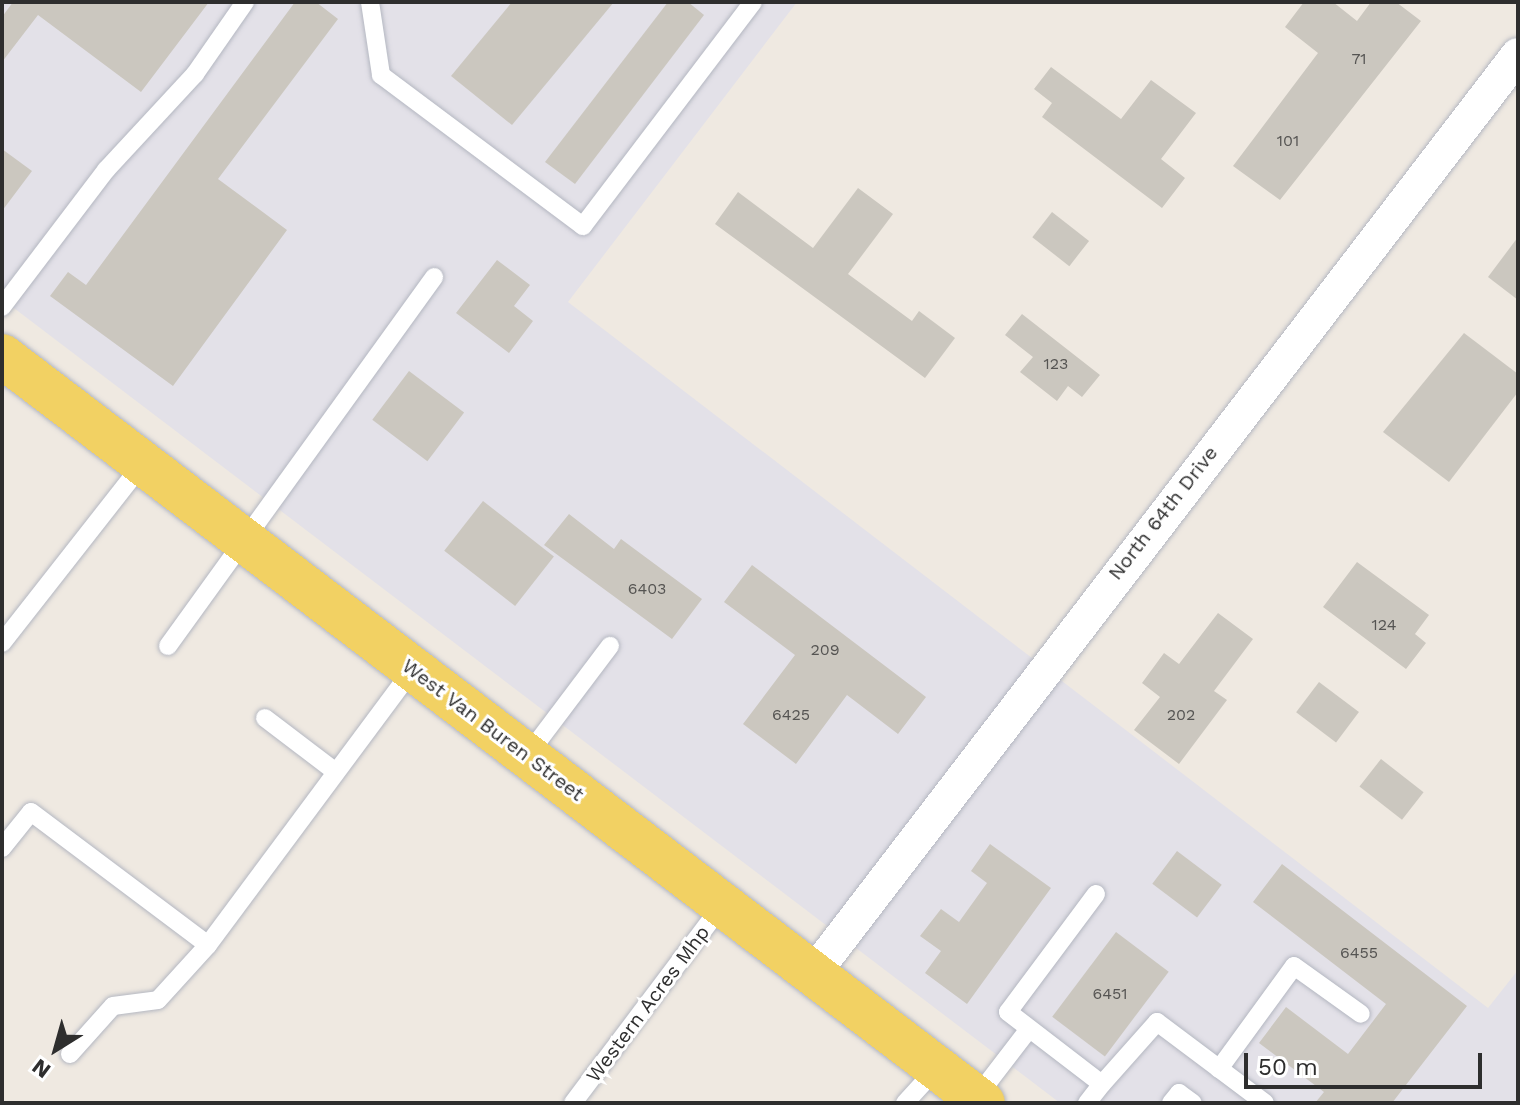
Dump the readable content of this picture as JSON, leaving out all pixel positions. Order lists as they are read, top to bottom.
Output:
{
  "streets": {
    "main road": ["West Van Buren Street"],
    "street": ["North 64th Drive"],
    "lane": ["Western Acres Mhp"]
  },
  "crossings": [
    ["North 64th Drive", "West Van Buren Street"],
    ["West Van Buren Street", "Western Acres Mhp"]
  ],
  "house_numbers": [
    "71",
    "101",
    "123",
    "6403",
    "124",
    "209",
    "6425",
    "202",
    "6455",
    "6451"
  ],
  "scale_bar": "50 m",
  "north": "bottom left"
}
